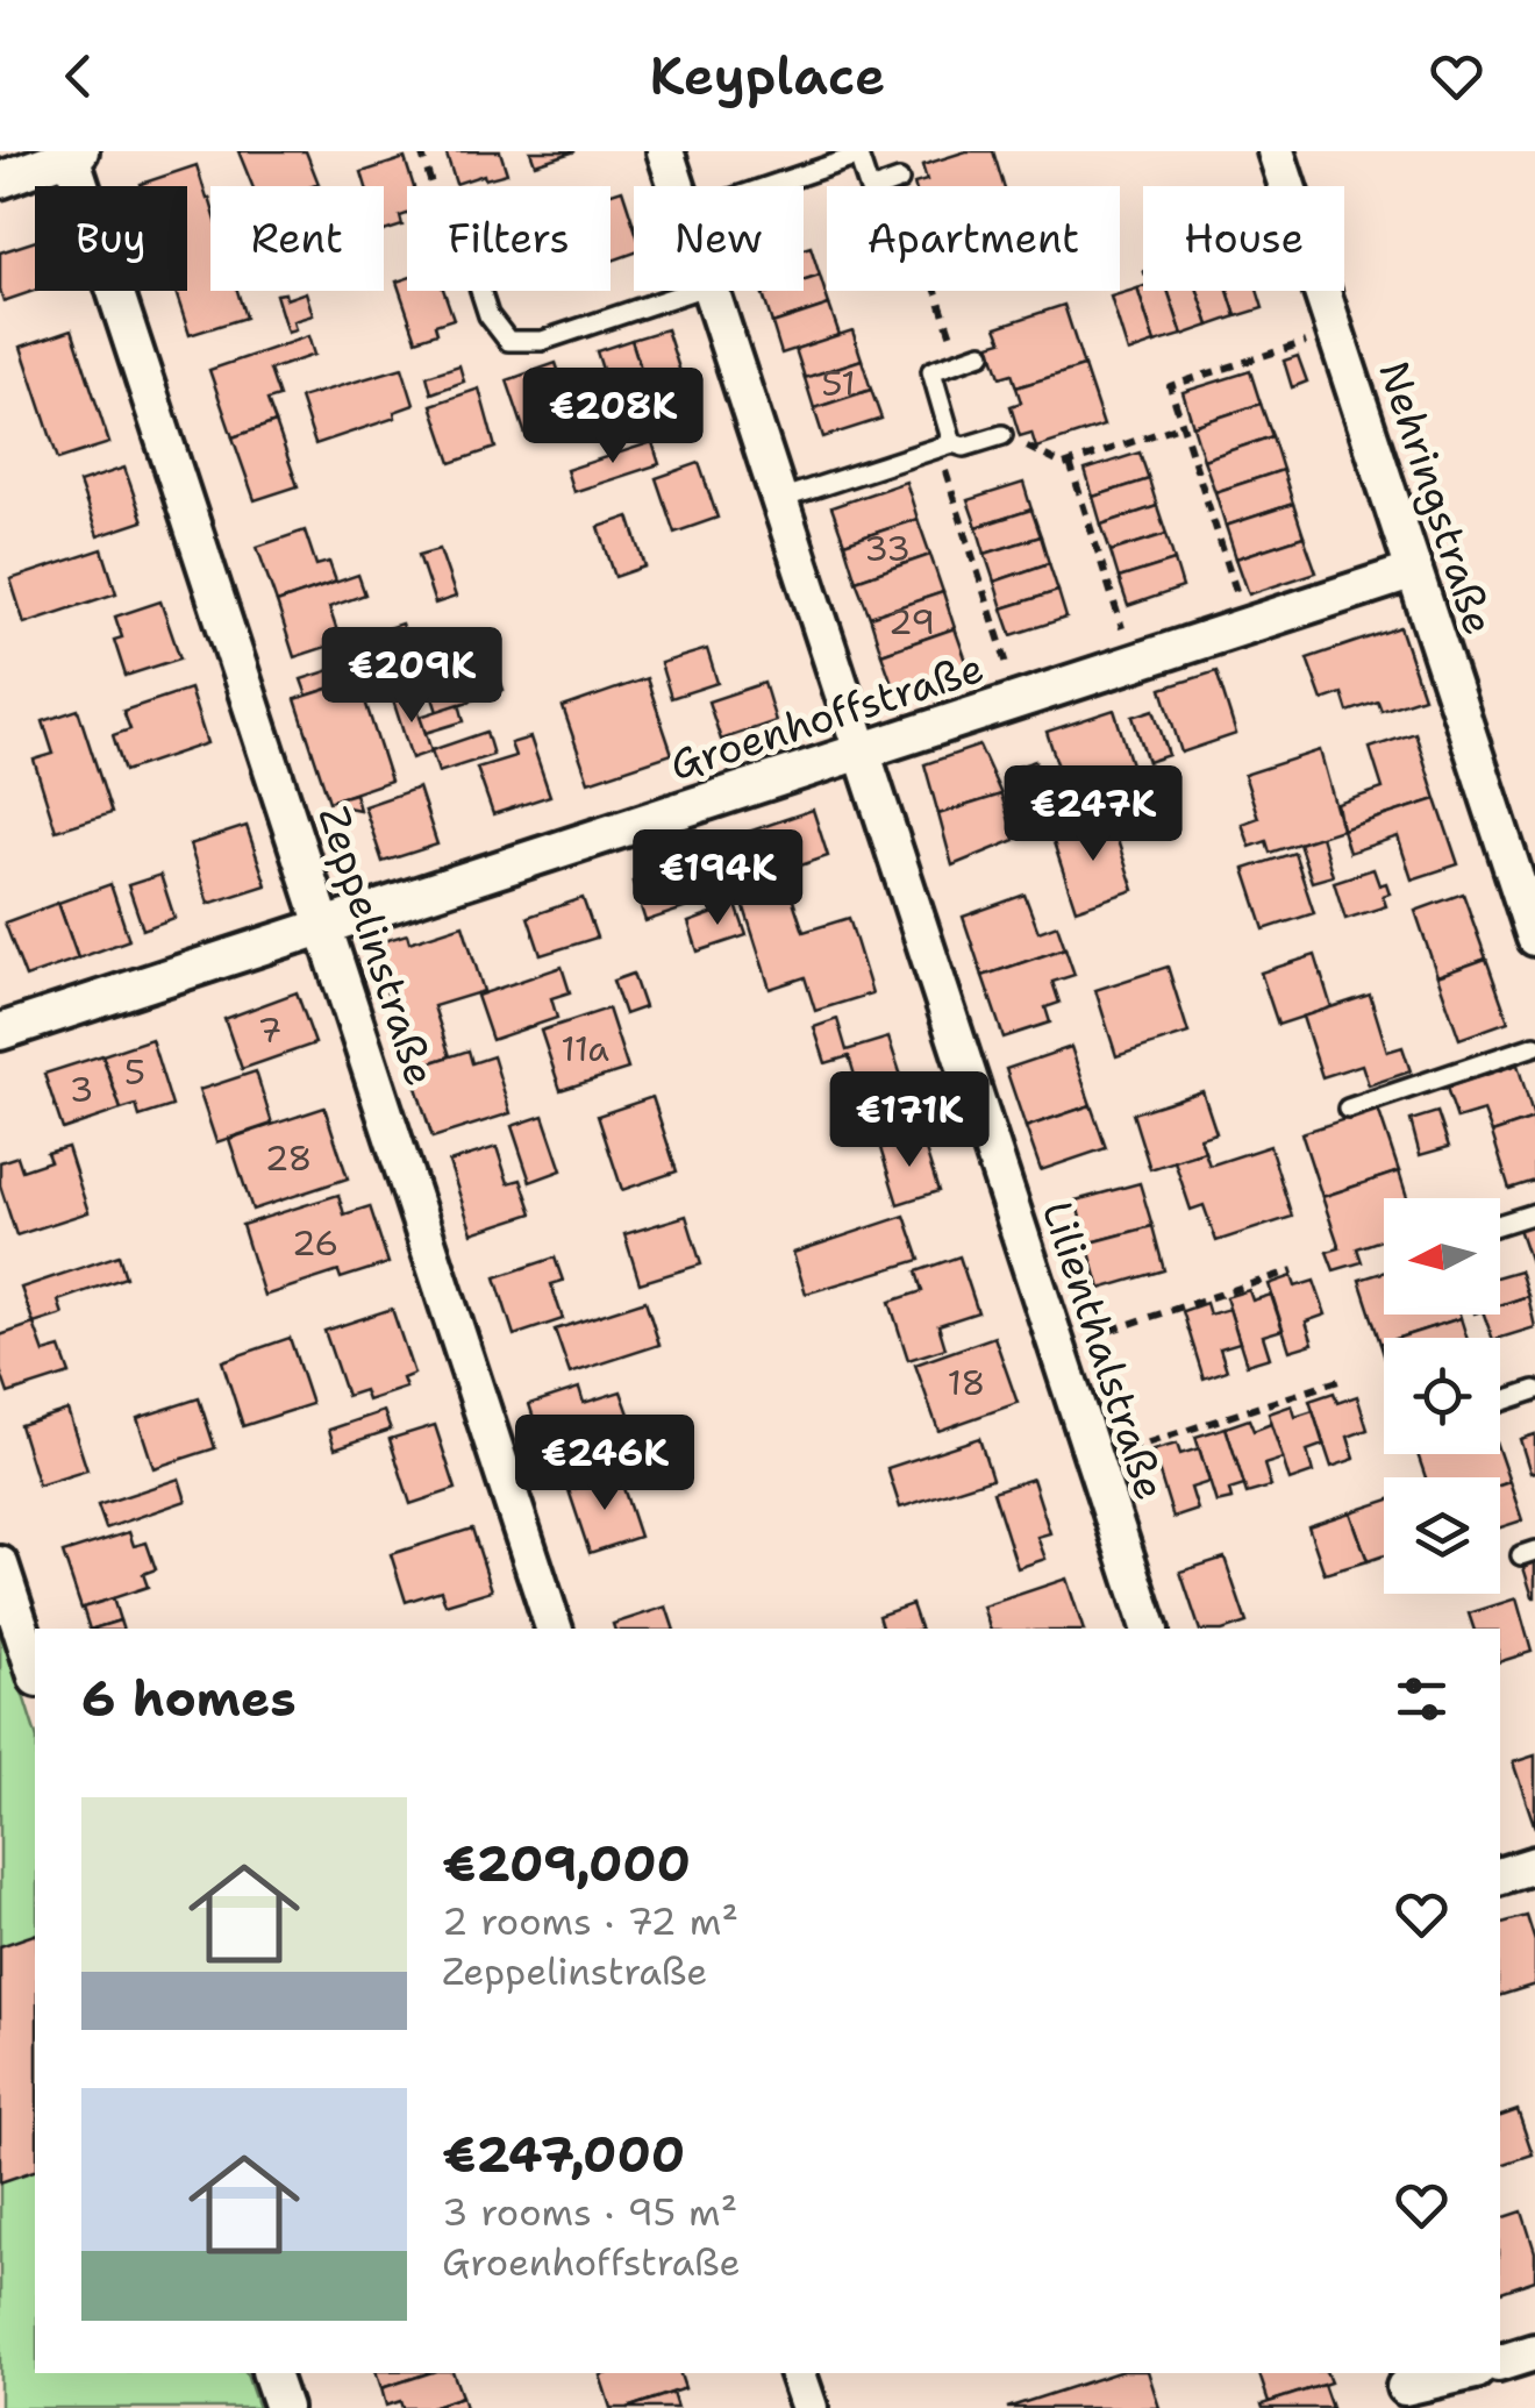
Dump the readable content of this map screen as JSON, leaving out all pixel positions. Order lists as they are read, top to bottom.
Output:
{
  "streets": {
    "street": [
      "Nehringstraße",
      "Groenhoffstraße",
      "Zeppelinstraße",
      "Lilienthalstraße"
    ]
  },
  "crossings": [
    ["Nehringstraße", "Groenhoffstraße"],
    ["Groenhoffstraße", "Zeppelinstraße"],
    ["Groenhoffstraße", "Lilienthalstraße"]
  ],
  "house_numbers": [
    "51",
    "33",
    "29",
    "7",
    "11a",
    "5",
    "3",
    "28",
    "26",
    "18"
  ],
  "north": "left",
  "page": {
    "header": "Keyplace",
    "chip": [
      "Buy",
      "Rent",
      "Filters",
      "New",
      "Apartment",
      "House"
    ],
    "price": [
      "€208K",
      "€209K",
      "€247K",
      "€194K",
      "€171K",
      "€246K"
    ],
    "heading": "6 homes",
    "list": [
      {
        "name": "€209,000",
        "note": "2 rooms · 72 m² · Zeppelinstraße"
      },
      {
        "name": "€247,000",
        "note": "3 rooms · 95 m² · Groenhoffstraße"
      }
    ]
  }
}
